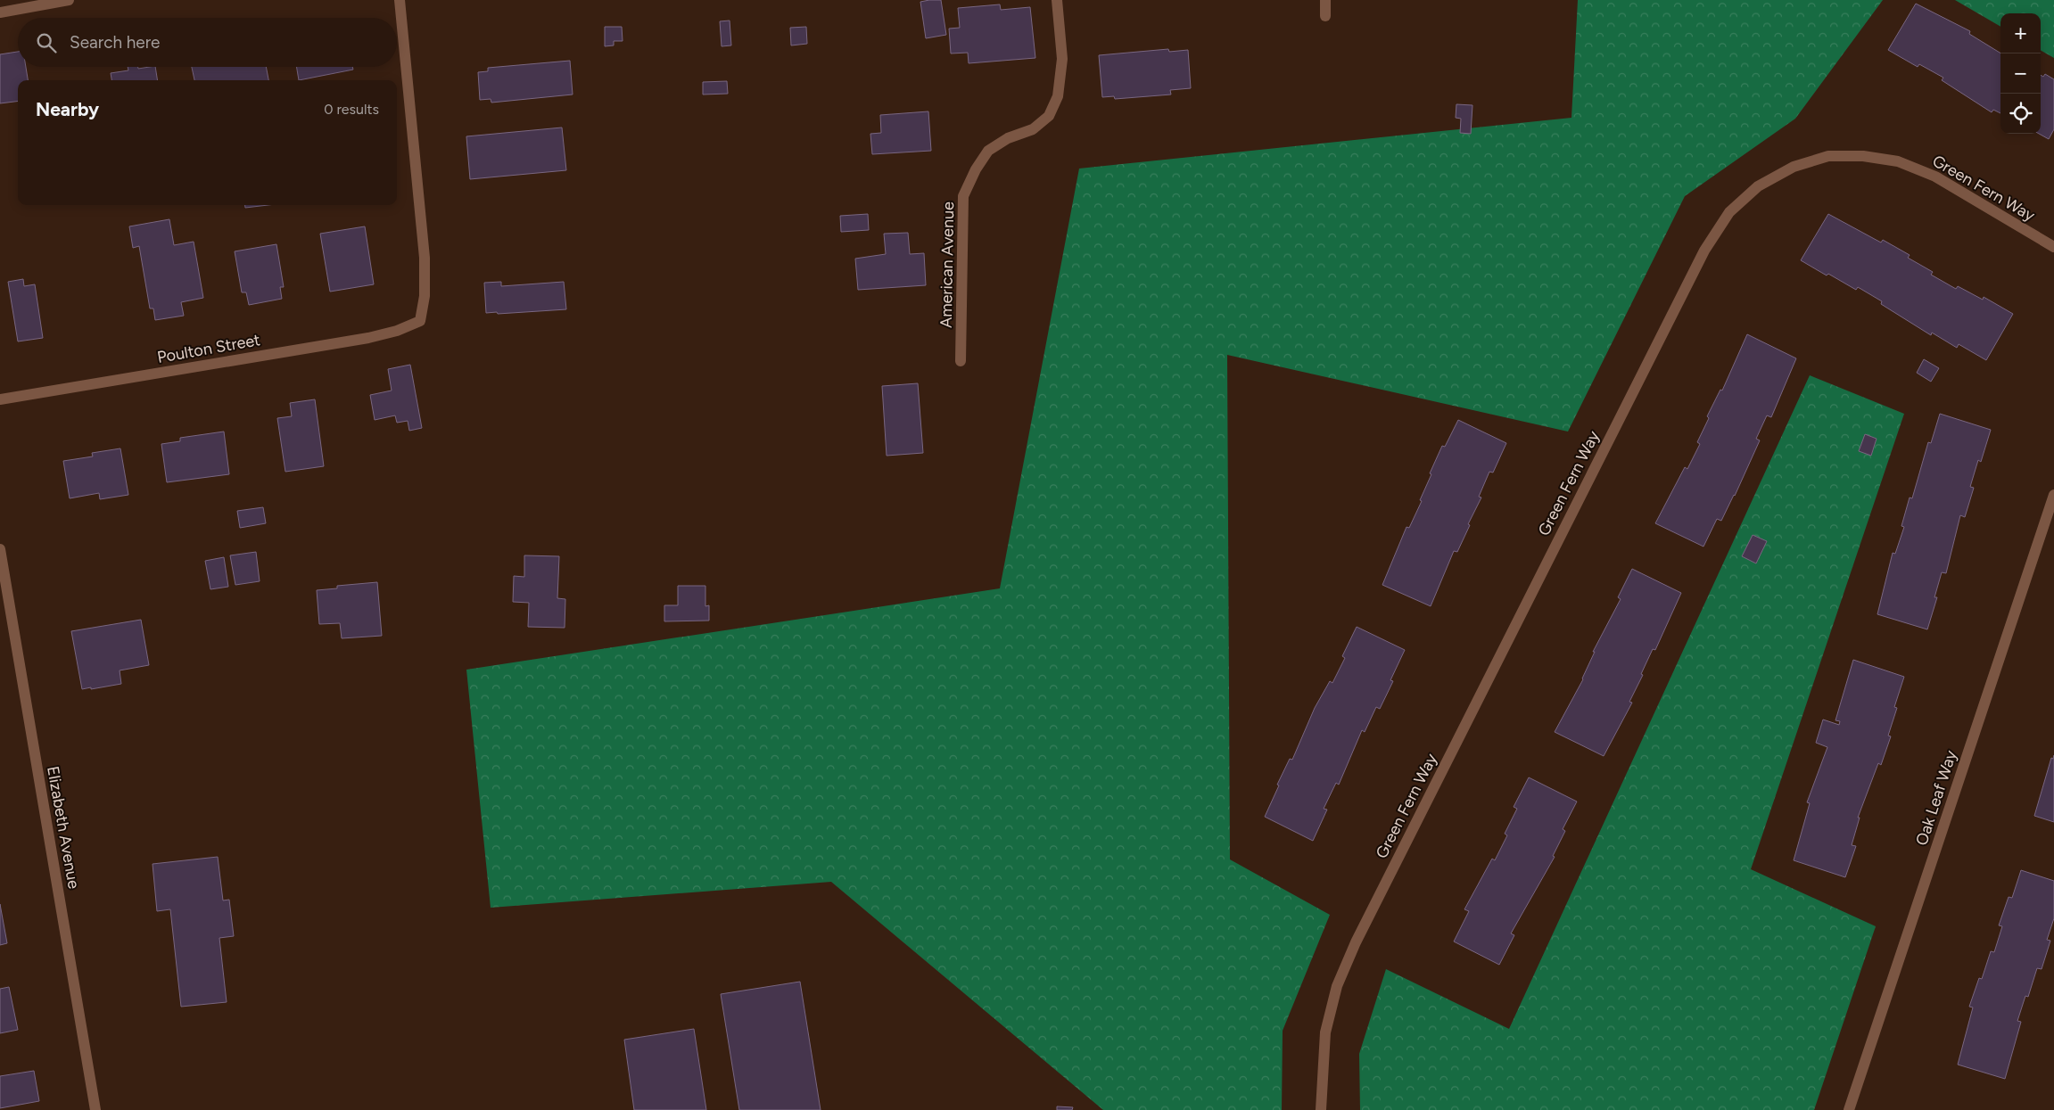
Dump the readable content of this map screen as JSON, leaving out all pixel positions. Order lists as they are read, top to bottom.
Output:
{
  "streets": {
    "street": [
      "Green Fern Way",
      "American Avenue",
      "Poulton Street",
      "Oak Leaf Way",
      "Elizabeth Avenue"
    ]
  },
  "page": {
    "map_buttons": ["+", "−"],
    "search": "Search here",
    "heading": ["Nearby", "0 results"]
  }
}
